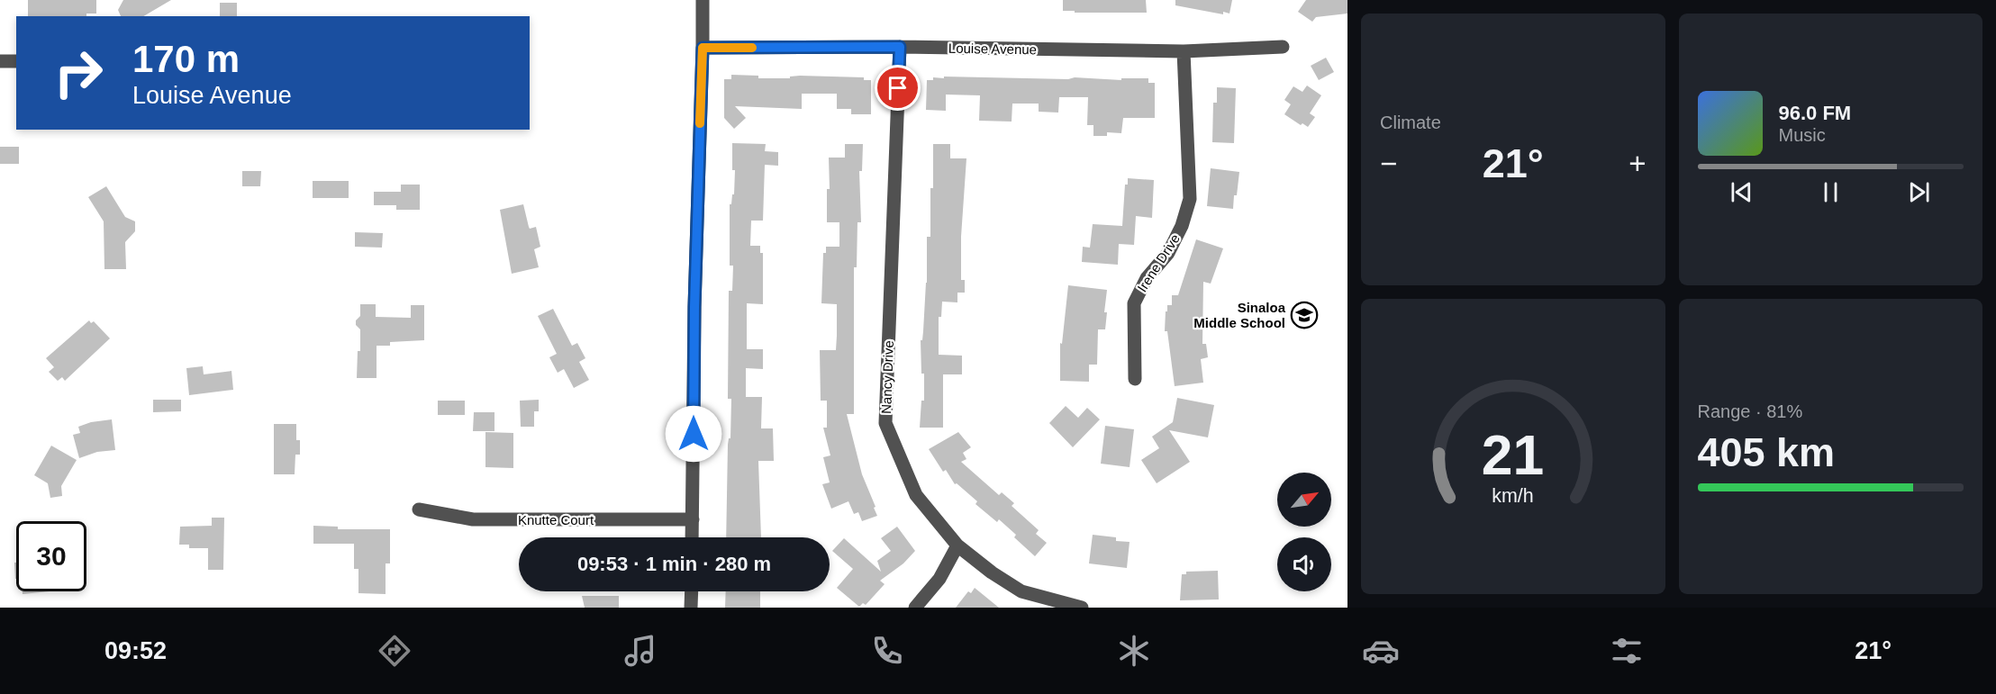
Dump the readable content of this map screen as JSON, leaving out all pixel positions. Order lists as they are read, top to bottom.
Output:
{
  "streets": {
    "street": [
      "Louise Avenue",
      "Irene Drive",
      "Nancy Drive",
      "Knutte Court"
    ]
  },
  "crossings": [
    ["Louise Avenue", "Irene Drive"],
    ["Louise Avenue", "Nancy Drive"]
  ],
  "places": {
    "school or university": ["Sinaloa Middle School"]
  },
  "north": "top right",
  "page": {
    "tile": [
      "Climate",
      ["Range · 81%", "405 km"]
    ],
    "turn": ["170 m", "Louise Avenue"],
    "song": ["96.0 FM", "Music"],
    "heat": ["−", "21°", "+"],
    "limit": "30",
    "trip": "09:53 · 1 min · 280 m",
    "tabs": ["09:52", "21°"],
    "gauge": ["21", "km/h"]
  }
}
